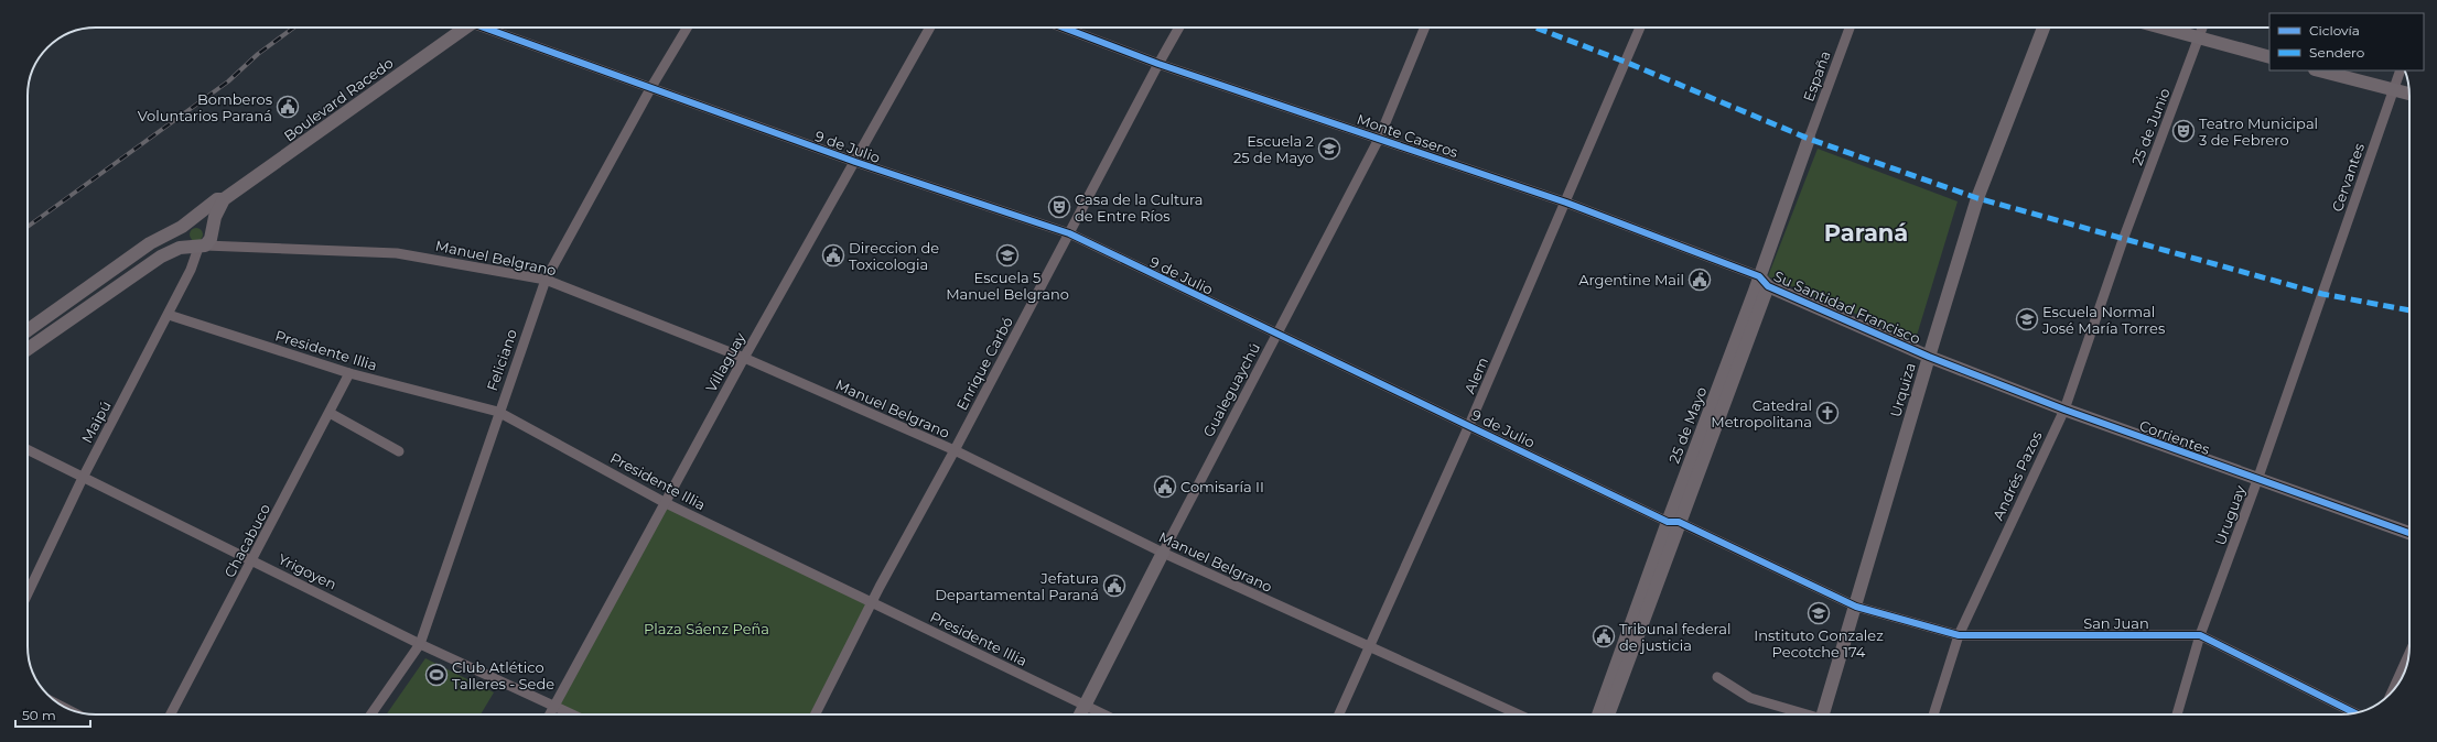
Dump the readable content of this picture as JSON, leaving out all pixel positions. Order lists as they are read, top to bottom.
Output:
{
  "streets": {
    "street": [
      "España",
      "Boulevard Racedo",
      "25 de Junio",
      "Monte Caseros",
      "9 de Julio",
      "Cervantes",
      "Manuel Belgrano",
      "Su Santidad Francisco",
      "Presidente Illia",
      "Feliciano",
      "Villaguay",
      "Enrique Carbó",
      "Alem",
      "Gualeguaychú",
      "Urquiza",
      "Maipú",
      "25 de Mayo",
      "Corrientes",
      "Andrés Pazos",
      "Uruguay",
      "Chacabuco",
      "Yrigoyen",
      "San Juan"
    ]
  },
  "crossings": [
    ["España", "25 de Mayo"],
    ["Boulevard Racedo", "Manuel Belgrano"],
    ["Boulevard Racedo", "Maipú"],
    ["25 de Junio", "Andrés Pazos"],
    ["Monte Caseros", "Su Santidad Francisco"],
    ["Monte Caseros", "Enrique Carbó"],
    ["Monte Caseros", "Alem"],
    ["Monte Caseros", "Gualeguaychú"],
    ["Monte Caseros", "25 de Mayo"],
    ["9 de Julio", "Feliciano"],
    ["9 de Julio", "Villaguay"],
    ["9 de Julio", "Enrique Carbó"],
    ["9 de Julio", "Alem"],
    ["9 de Julio", "Gualeguaychú"],
    ["9 de Julio", "Urquiza"],
    ["9 de Julio", "25 de Mayo"],
    ["9 de Julio", "San Juan"],
    ["Cervantes", "Uruguay"],
    ["Manuel Belgrano", "Feliciano"],
    ["Manuel Belgrano", "Villaguay"],
    ["Manuel Belgrano", "Enrique Carbó"],
    ["Manuel Belgrano", "Alem"],
    ["Manuel Belgrano", "Gualeguaychú"],
    ["Manuel Belgrano", "Maipú"],
    ["Su Santidad Francisco", "Urquiza"],
    ["Su Santidad Francisco", "25 de Mayo"],
    ["Su Santidad Francisco", "Corrientes"],
    ["Presidente Illia", "Feliciano"],
    ["Presidente Illia", "Villaguay"],
    ["Presidente Illia", "Enrique Carbó"],
    ["Presidente Illia", "Gualeguaychú"],
    ["Presidente Illia", "Maipú"],
    ["Presidente Illia", "Chacabuco"],
    ["Feliciano", "Yrigoyen"],
    ["Villaguay", "Yrigoyen"],
    ["Urquiza", "Corrientes"],
    ["Urquiza", "San Juan"],
    ["Maipú", "Yrigoyen"],
    ["Corrientes", "Andrés Pazos"],
    ["Corrientes", "Uruguay"],
    ["Andrés Pazos", "San Juan"],
    ["Uruguay", "San Juan"],
    ["Chacabuco", "Yrigoyen"]
  ],
  "districts": ["Paraná"],
  "parks": ["Plaza Sáenz Peña"],
  "places": {
    "public building": [
      "Bomberos Voluntarios Paraná",
      "Direccion de Toxicologia",
      "Argentine Mail",
      "Comisaría II",
      "Jefatura Departamental Paraná",
      "Tribunal federal de justicia"
    ],
    "theatre": ["Teatro Municipal 3 de Febrero", "Casa de la Cultura de Entre Ríos"],
    "school or university": [
      "Escuela 2 25 de Mayo",
      "Escuela 5 Manuel Belgrano",
      "Escuela Normal José María Torres",
      "Instituto Gonzalez Pecotche 174"
    ],
    "church": ["Catedral Metropolitana"],
    "sports": ["Club Atlético Talleres - Sede"]
  },
  "legend": ["Ciclovía", "Sendero"],
  "scale_bar": "50 m"
}
